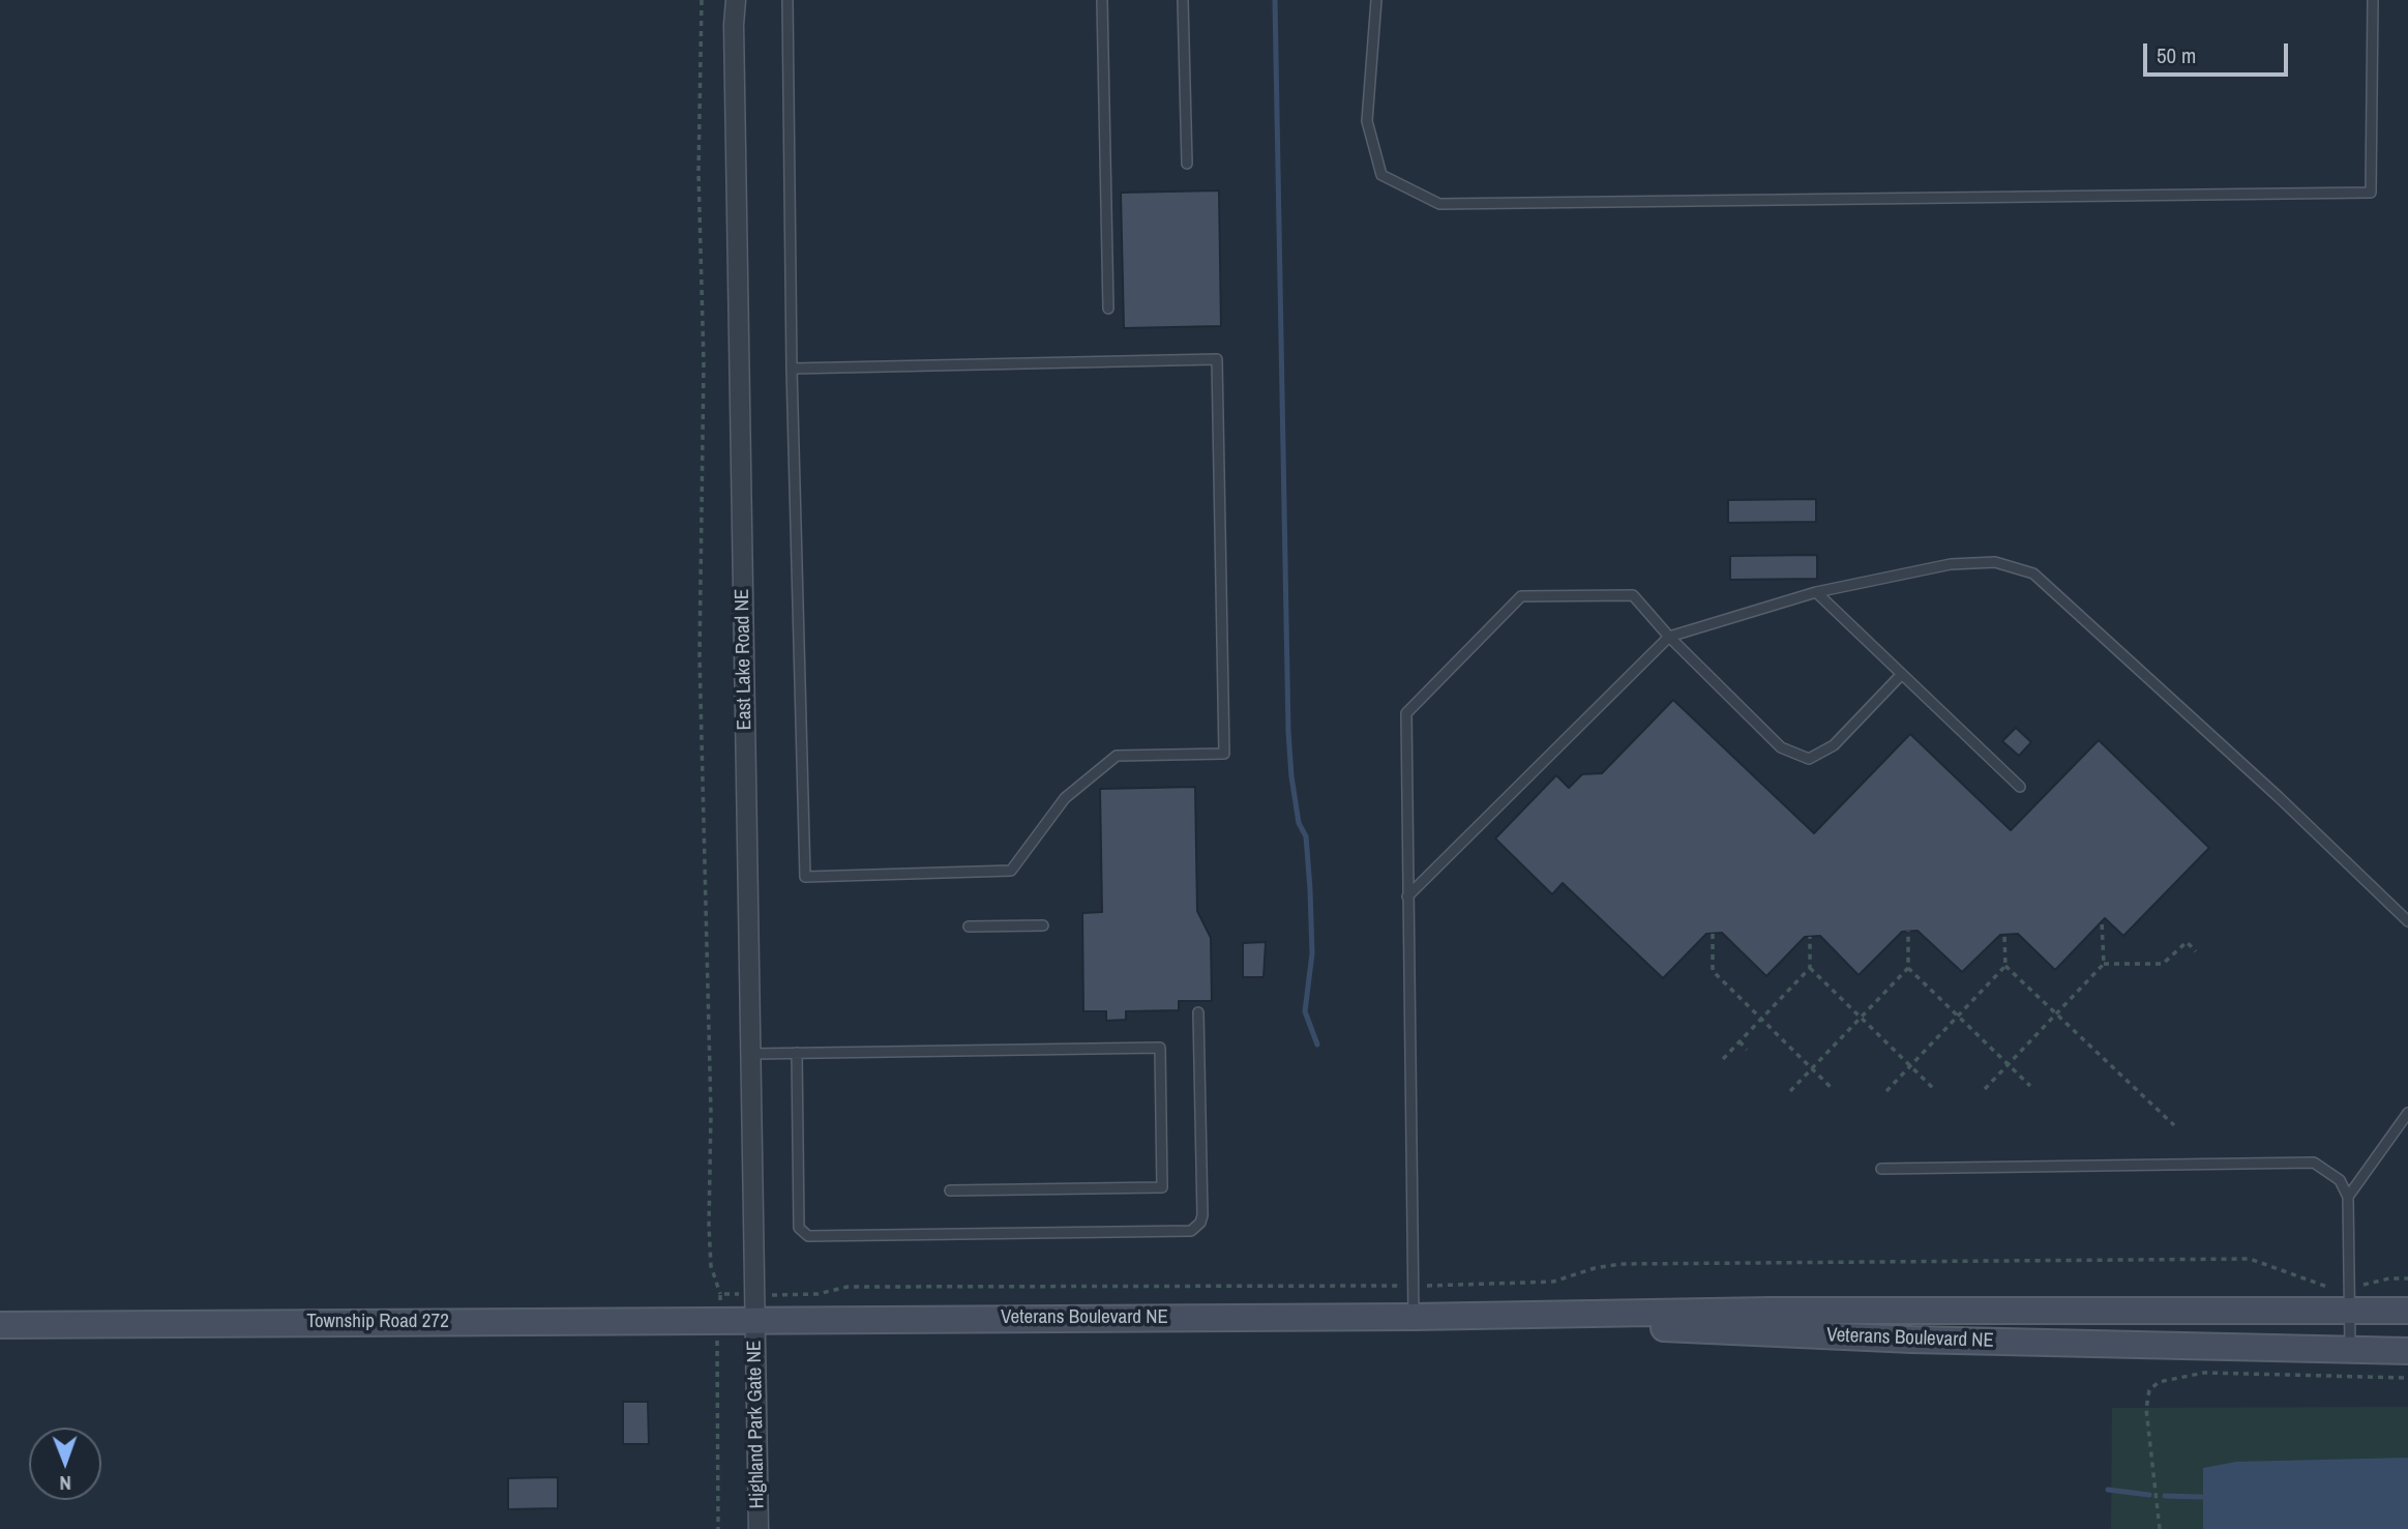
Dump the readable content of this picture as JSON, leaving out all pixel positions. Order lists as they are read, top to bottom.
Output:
{
  "streets": {
    "main road": ["Veterans Boulevard NE", "Township Road 272"],
    "street": ["East Lake Road NE", "Highland Park Gate NE"]
  },
  "crossings": [
    ["East Lake Road NE", "Veterans Boulevard NE"],
    ["East Lake Road NE", "Township Road 272"],
    ["East Lake Road NE", "Highland Park Gate NE"],
    ["Veterans Boulevard NE", "Township Road 272"],
    ["Veterans Boulevard NE", "Highland Park Gate NE"],
    ["Township Road 272", "Highland Park Gate NE"]
  ],
  "scale_bar": "50 m",
  "north": "bottom"
}
